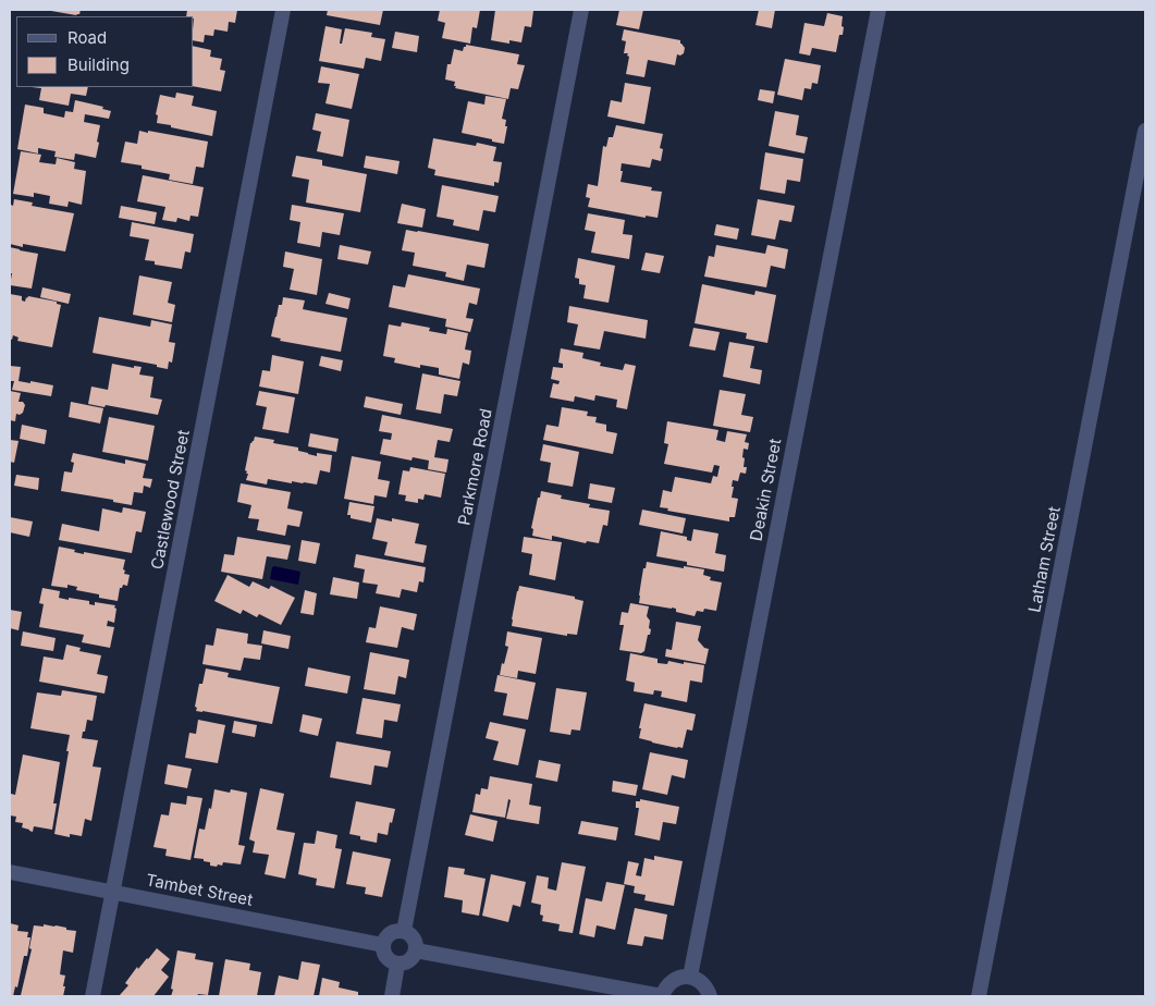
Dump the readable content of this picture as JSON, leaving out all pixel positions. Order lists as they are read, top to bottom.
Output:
{
  "streets": {
    "street": [
      "Parkmore Road",
      "Deakin Street",
      "Castlewood Street",
      "Latham Street",
      "Tambet Street"
    ]
  },
  "crossings": [
    ["Parkmore Road", "Tambet Street"],
    ["Castlewood Street", "Tambet Street"]
  ],
  "legend": ["Road", "Building"]
}
